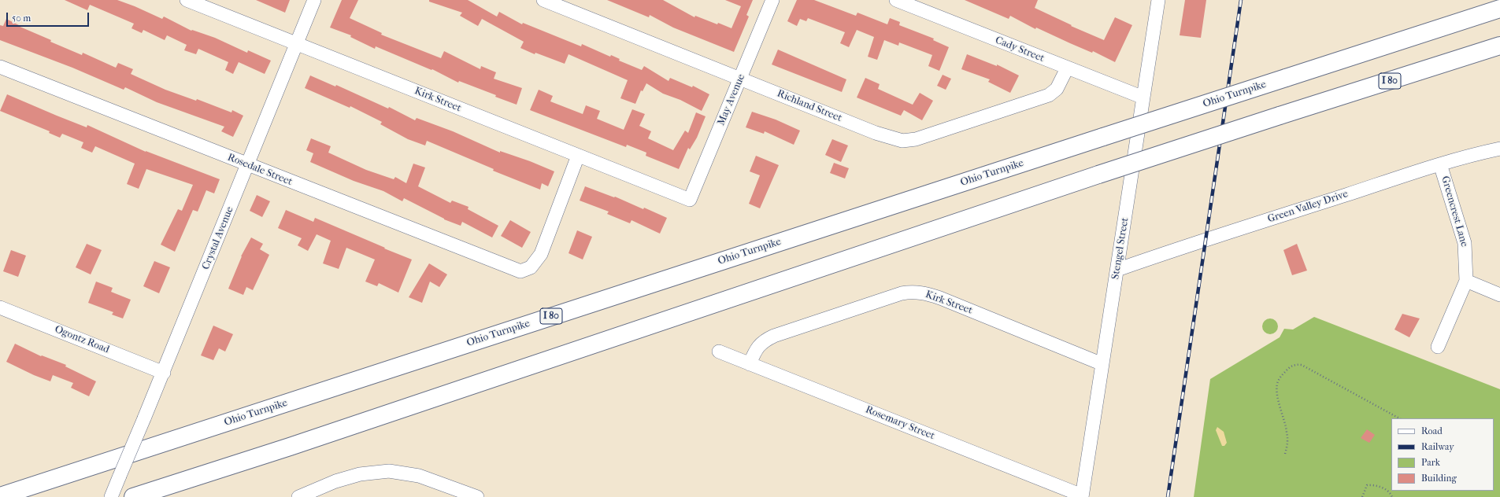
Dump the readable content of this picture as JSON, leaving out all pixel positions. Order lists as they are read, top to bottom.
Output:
{
  "streets": {
    "highway": ["I 80", "Ohio Turnpike"],
    "street": [
      "Cady Street",
      "Kirk Street",
      "May Avenue",
      "Richland Street",
      "Rosedale Street",
      "Green Valley Drive",
      "Greencrest Lane",
      "Crystal Avenue",
      "Stengel Street",
      "Ogontz Road",
      "Rosemary Street"
    ]
  },
  "crossings": [
    ["Cady Street", "Richland Street"],
    ["Cady Street", "Stengel Street"],
    ["Kirk Street", "May Avenue"],
    ["Kirk Street", "Rosedale Street"],
    ["Kirk Street", "Crystal Avenue"],
    ["Kirk Street", "Stengel Street"],
    ["Kirk Street", "Rosemary Street"],
    ["May Avenue", "Richland Street"],
    ["Rosedale Street", "Crystal Avenue"],
    ["Green Valley Drive", "Greencrest Lane"],
    ["Green Valley Drive", "Stengel Street"],
    ["Crystal Avenue", "Ogontz Road"],
    ["Stengel Street", "Rosemary Street"]
  ],
  "legend": [
    "Road",
    "Railway",
    "Park",
    "Building"
  ],
  "scale_bar": "50 m"
}
